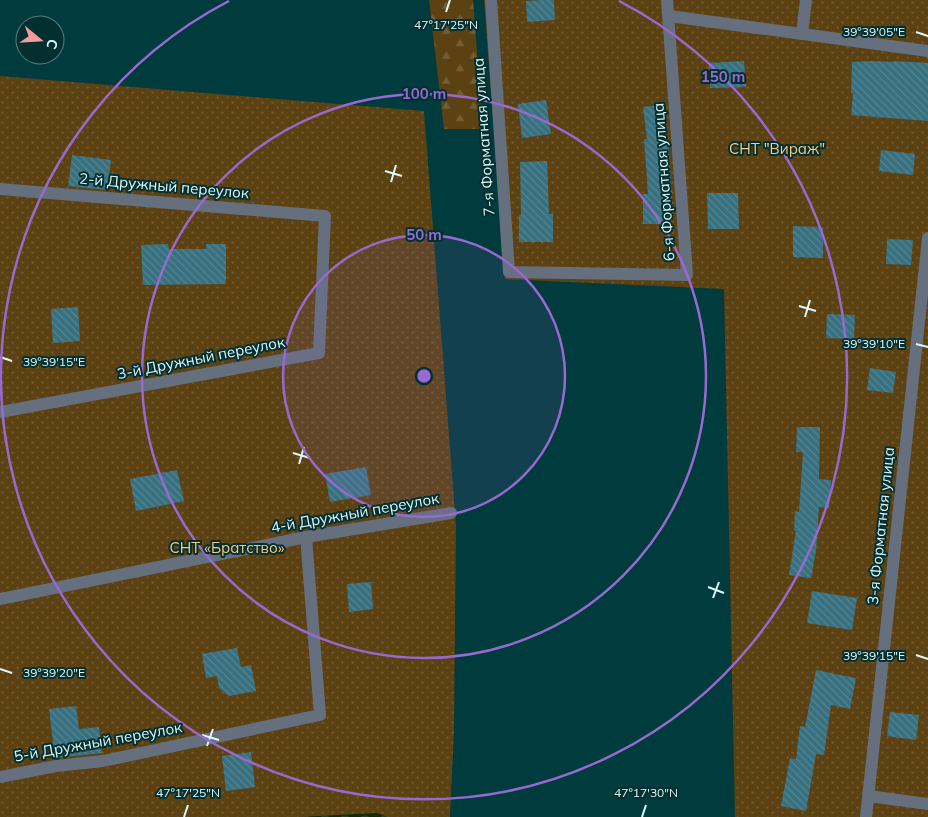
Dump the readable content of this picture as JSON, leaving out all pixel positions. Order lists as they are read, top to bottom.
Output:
{
  "streets": {
    "lane": [
      "7-я Форматная улица",
      "6-я Форматная улица",
      "2-й Дружный переулок",
      "3-й Дружный переулок",
      "4-й Дружный переулок",
      "3-я Форматная улица",
      "5-й Дружный переулок"
    ]
  },
  "crossings": [
    ["7-я Форматная улица", "6-я Форматная улица"],
    ["2-й Дружный переулок", "3-й Дружный переулок"],
    ["4-й Дружный переулок", "5-й Дружный переулок"]
  ],
  "parks": ["СНТ \"Вираж\"", "СНТ «Братство»"],
  "north": "right",
  "coordinates": [
    "47°17'25\"N",
    "39°39'05\"E",
    "39°39'10\"E",
    "39°39'15\"E",
    "39°39'20\"E",
    "47°17'30\"N"
  ],
  "rings": ["150 m", "100 m", "50 m"]
}
